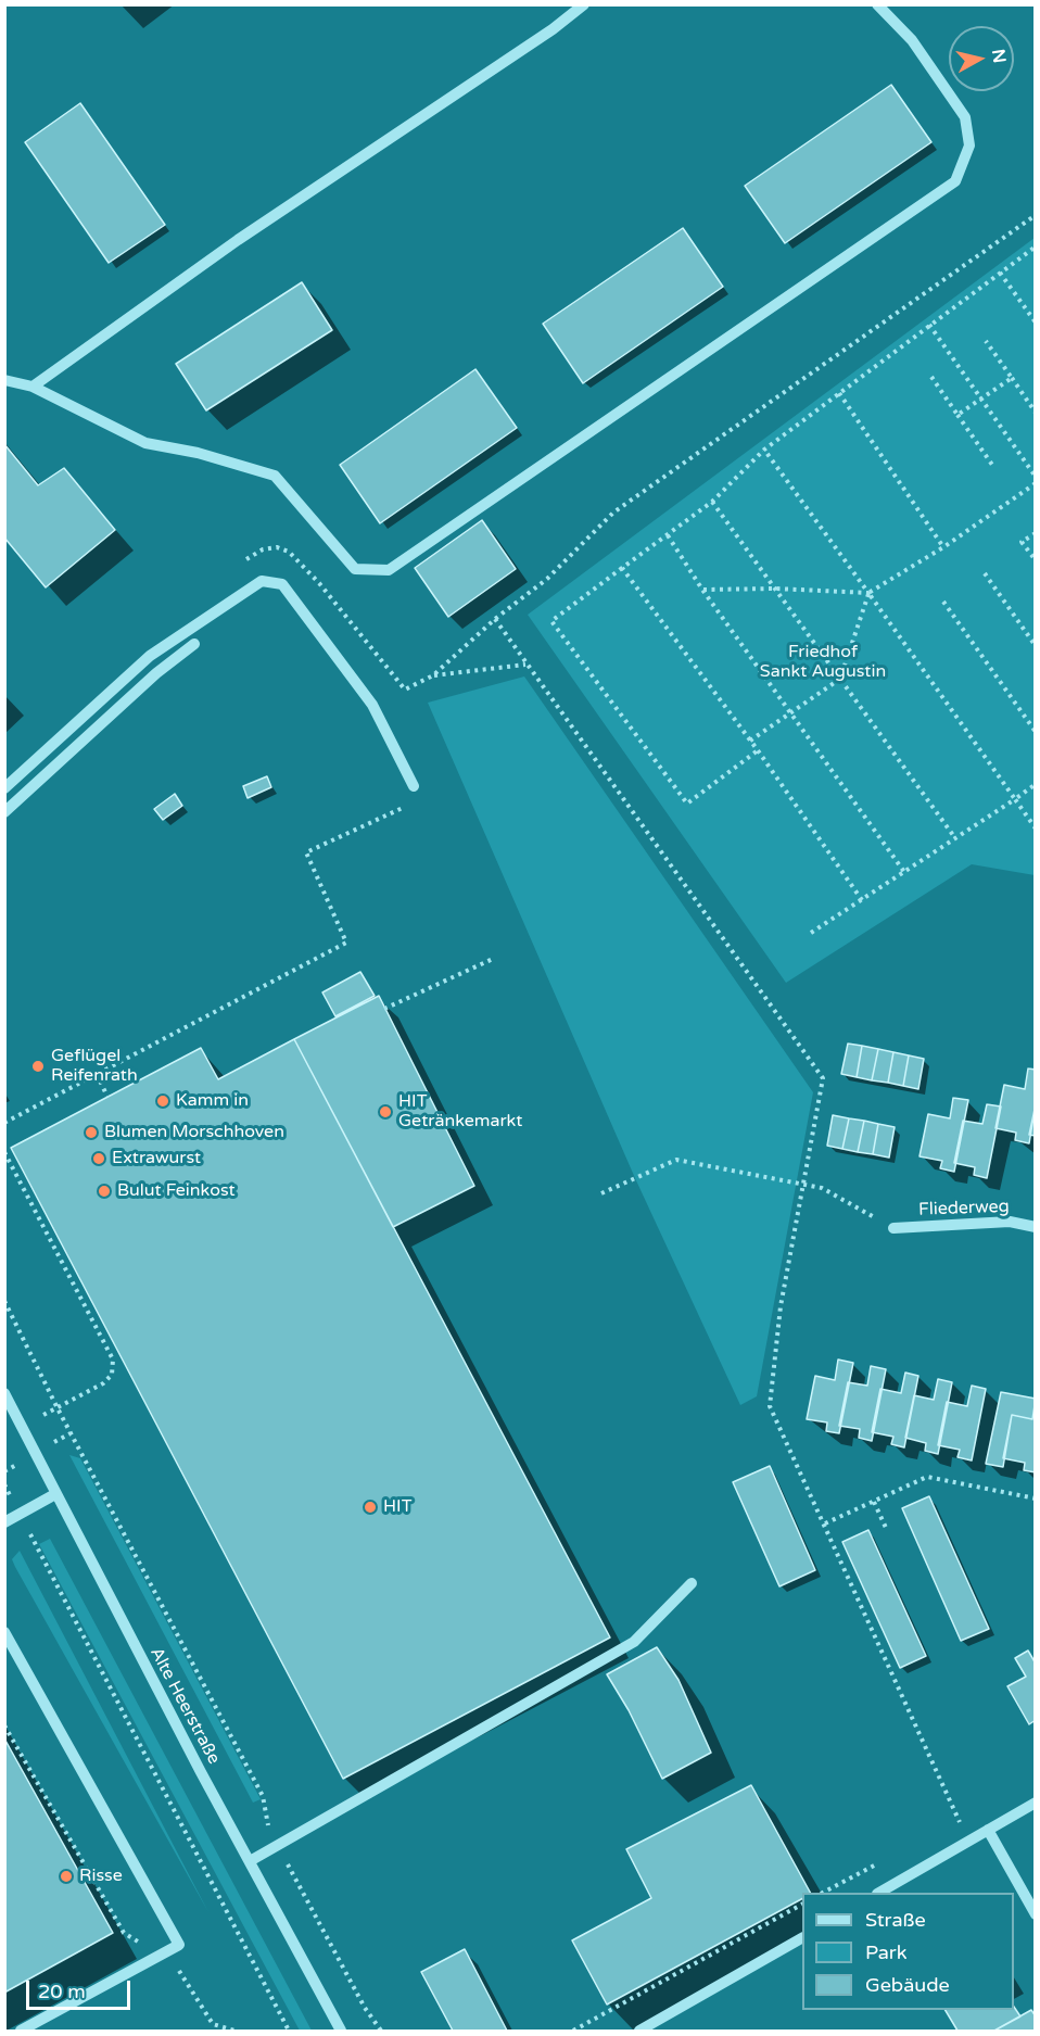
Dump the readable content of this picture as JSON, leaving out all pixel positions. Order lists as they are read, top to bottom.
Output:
{
  "streets": {
    "street": ["Fliederweg", "Alte Heerstraße"]
  },
  "parks": ["Friedhof Sankt Augustin"],
  "places": [
    "Geflügel Reifenrath",
    "Kamm in",
    "HIT Getränkemarkt",
    "Blumen Morschhoven",
    "Extrawurst",
    "Bulut Feinkost",
    "HIT",
    "Risse"
  ],
  "legend": ["Straße", "Park", "Gebäude"],
  "scale_bar": "20 m",
  "north": "right"
}
